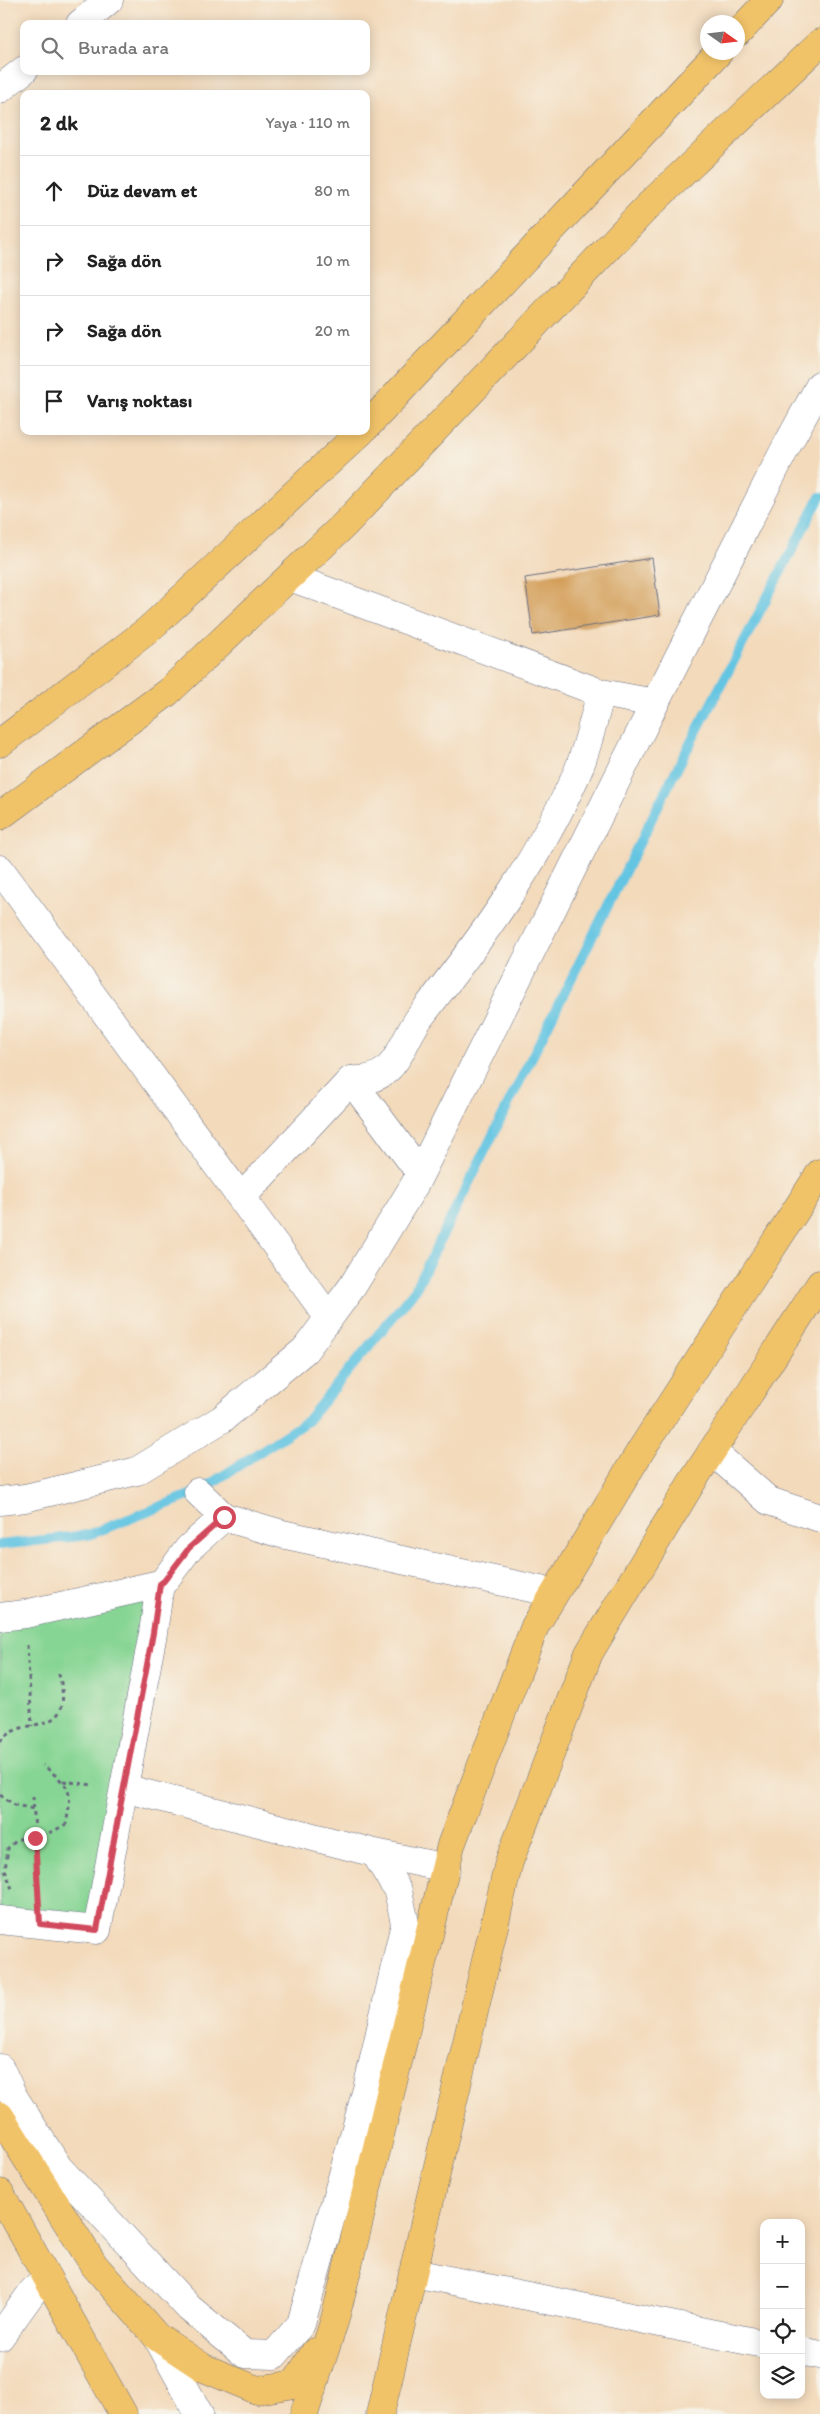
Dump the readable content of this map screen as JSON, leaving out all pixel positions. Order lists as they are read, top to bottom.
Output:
{
  "north": "right",
  "page": {
    "search": "Burada ara",
    "heading": ["2 dk", "Yaya · 110 m"],
    "list": [
      ["Düz devam et", "80 m"],
      ["Sağa dön", "10 m"],
      ["Sağa dön", "20 m"],
      "Varış noktası"
    ],
    "map_buttons": ["+", "−"]
  }
}
